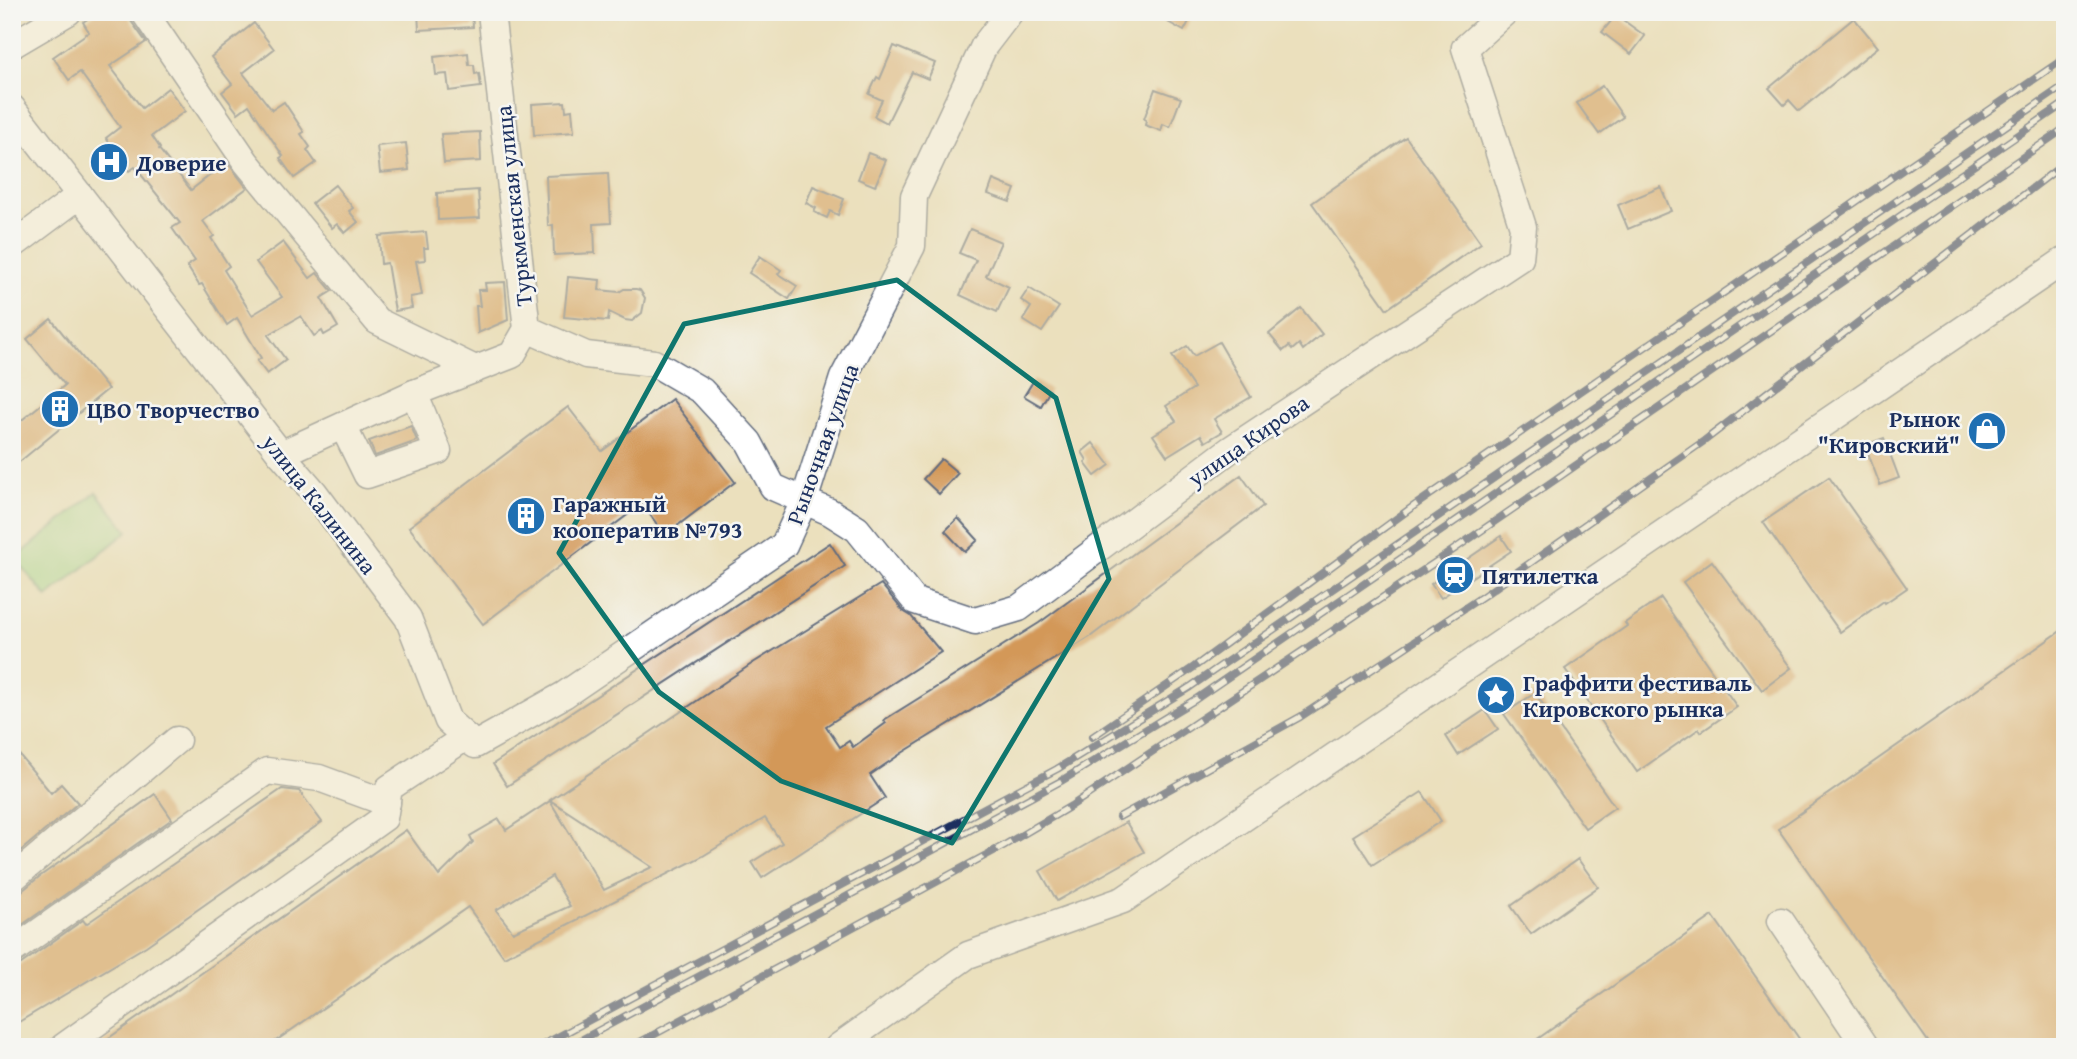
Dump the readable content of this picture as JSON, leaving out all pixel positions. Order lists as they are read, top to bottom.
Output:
{
  "streets": {
    "street": [
      "Туркменская улица",
      "улица Кирова",
      "Рыночная улица",
      "улица Калинина"
    ]
  },
  "crossings": [
    ["Туркменская улица", "улица Калинина"],
    ["улица Кирова", "Рыночная улица"],
    ["Рыночная улица", "улица Калинина"]
  ],
  "places": {
    "hospital": ["Доверие"],
    "building": ["ЦВО Творчество", "Гаражный кооператив №793"],
    "shop": ["Рынок \"Кировский\""],
    "station": ["Пятилетка"],
    "place": ["Граффити фестиваль Кировского рынка"]
  }
}
